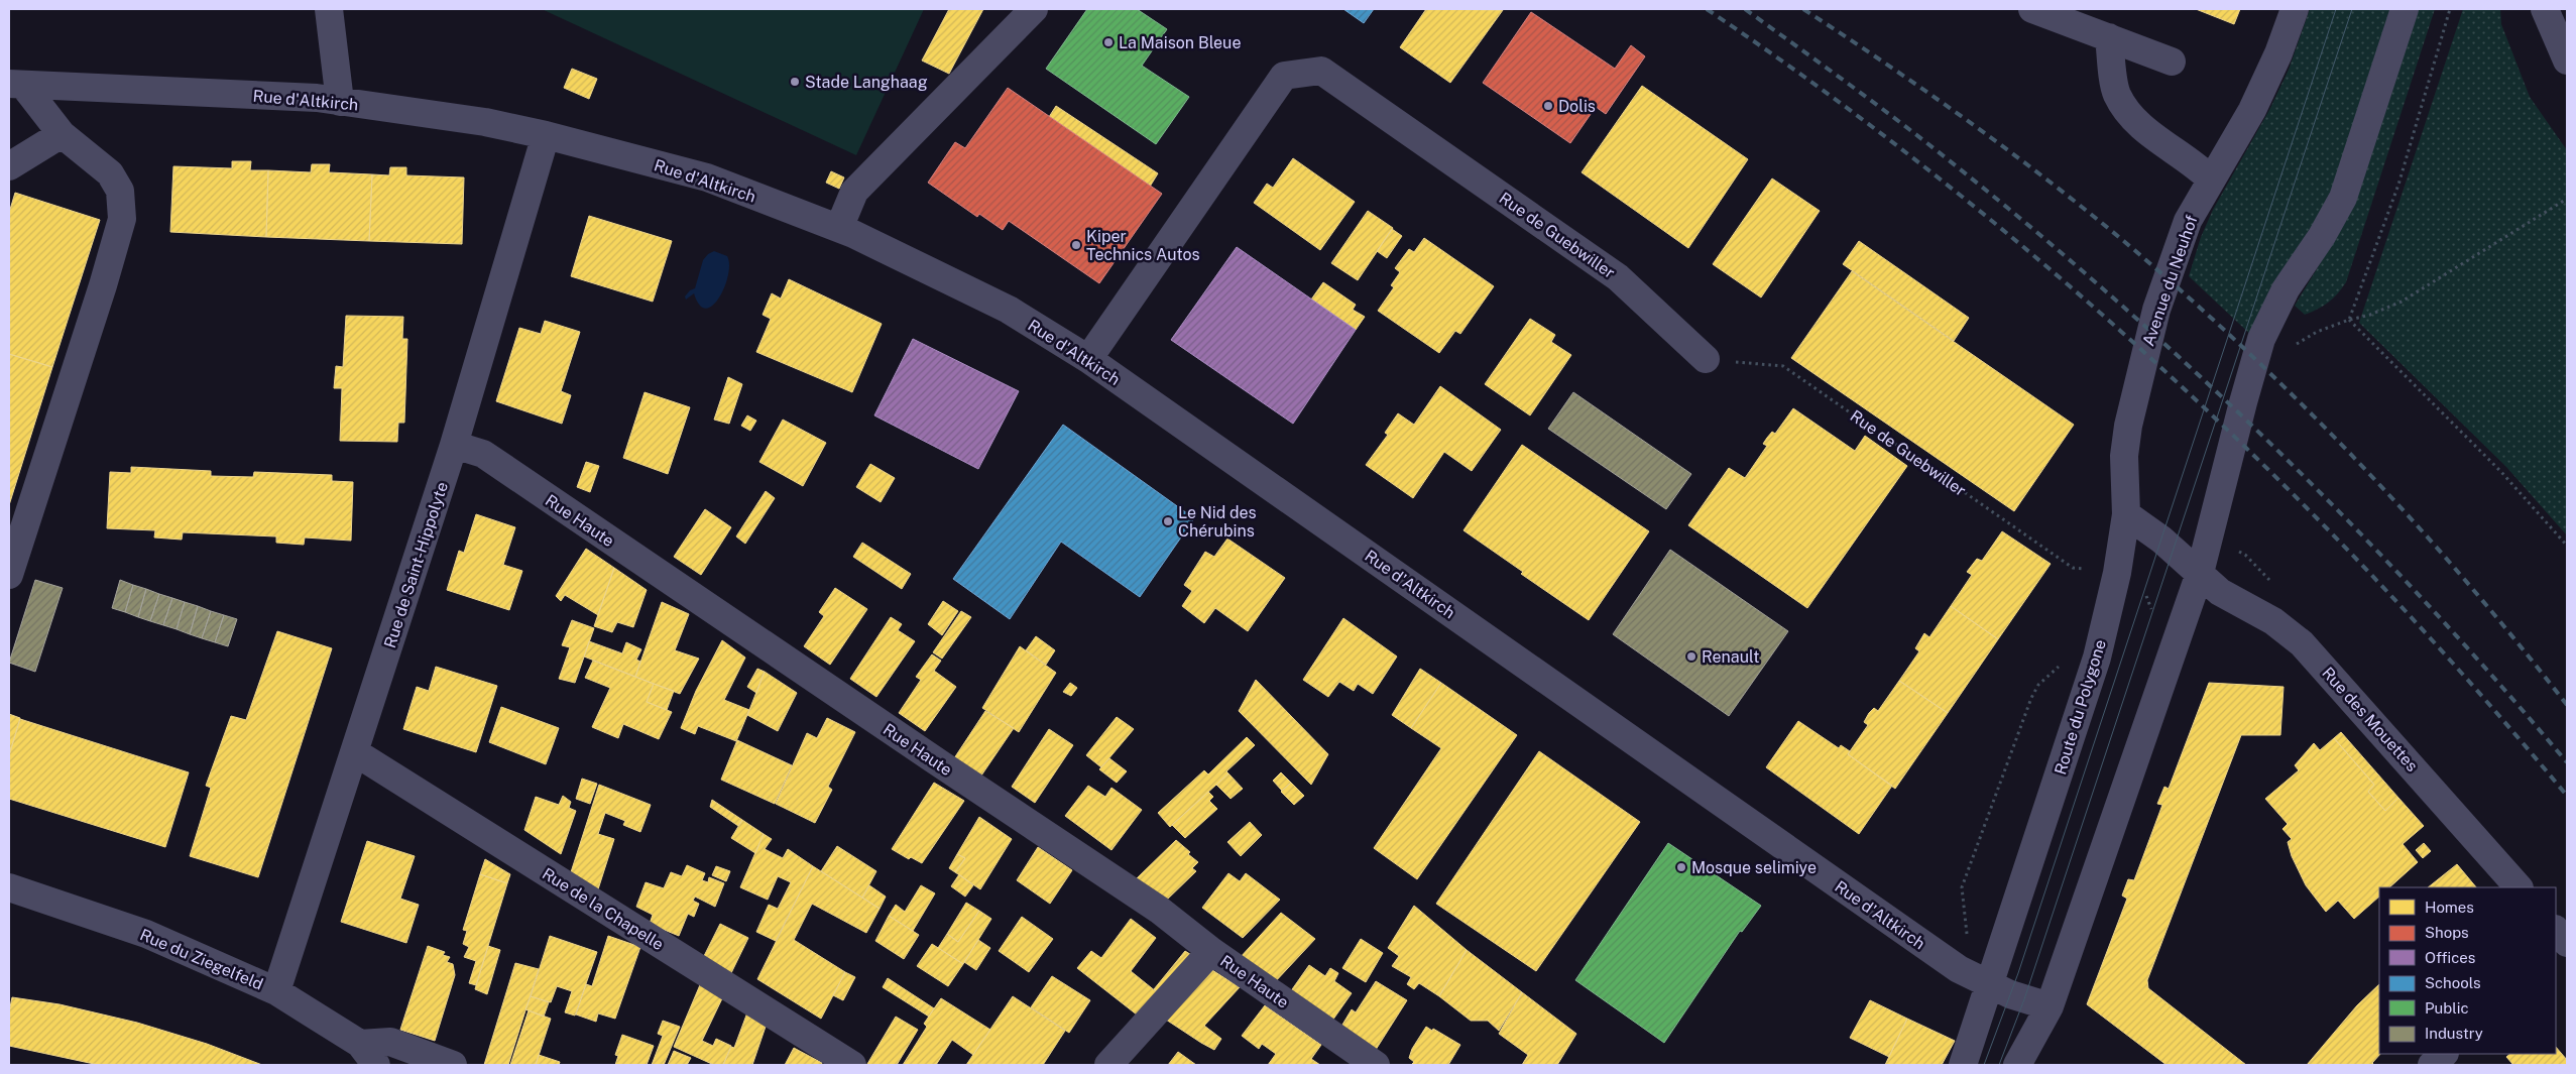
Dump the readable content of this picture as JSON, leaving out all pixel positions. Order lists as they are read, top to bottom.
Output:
{
  "streets": {
    "street": [
      "Rue d'Altkirch",
      "Rue de Guebwiller",
      "Avenue du Neuhof",
      "Rue Haute",
      "Rue de Saint-Hippolyte",
      "Route du Polygone",
      "Rue des Mouettes",
      "Rue de la Chapelle",
      "Rue du Ziegelfeld"
    ]
  },
  "crossings": [
    ["Rue d'Altkirch", "Rue de Guebwiller"],
    ["Rue d'Altkirch", "Rue de Saint-Hippolyte"],
    ["Rue d'Altkirch", "Route du Polygone"],
    ["Rue de Guebwiller", "Route du Polygone"],
    ["Avenue du Neuhof", "Route du Polygone"],
    ["Rue Haute", "Rue de Saint-Hippolyte"],
    ["Rue de Saint-Hippolyte", "Rue de la Chapelle"],
    ["Rue de Saint-Hippolyte", "Rue du Ziegelfeld"]
  ],
  "places": [
    "La Maison Bleue",
    "Stade Langhaag",
    "Dolis",
    "Kiper Technics Autos",
    "Le Nid des Chérubins",
    "Renault",
    "Mosque selimiye"
  ],
  "legend": [
    "Homes",
    "Shops",
    "Offices",
    "Schools",
    "Public",
    "Industry"
  ]
}
